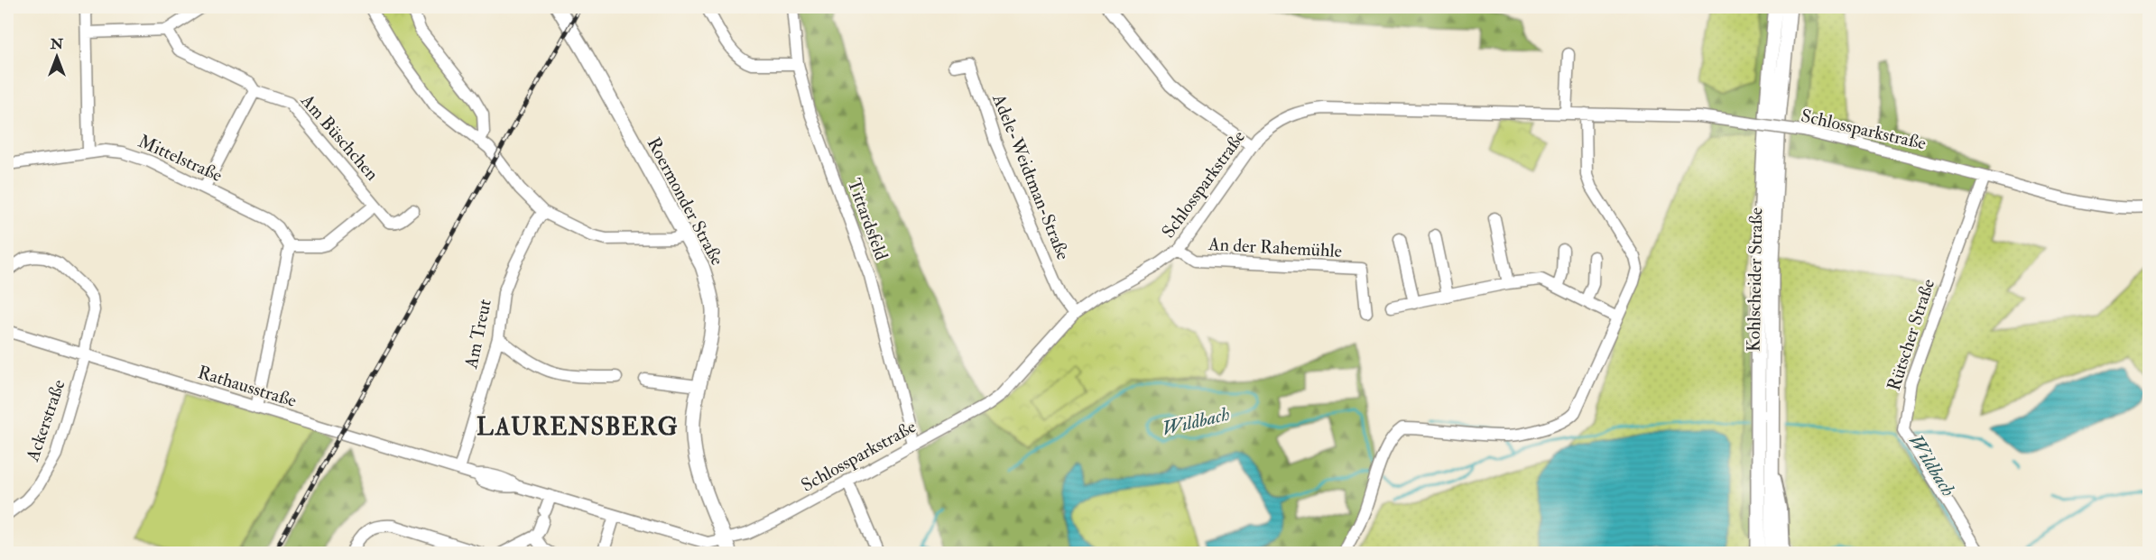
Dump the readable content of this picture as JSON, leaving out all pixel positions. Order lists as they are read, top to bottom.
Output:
{
  "streets": {
    "main road": ["Roermonder Straße", "Kohlscheider Straße"],
    "street": [
      "Schlossparkstraße",
      "Am Büschchen",
      "Mittelstraße",
      "Adele-Weidtman-Straße",
      "Tittardsfeld",
      "An der Rahemühle",
      "Am Treut",
      "Rütscher Straße",
      "Rathausstraße",
      "Ackerstraße"
    ]
  },
  "crossings": [
    ["Schlossparkstraße", "Adele-Weidtman-Straße"],
    ["Schlossparkstraße", "Roermonder Straße"],
    ["Schlossparkstraße", "Tittardsfeld"],
    ["Schlossparkstraße", "An der Rahemühle"],
    ["Schlossparkstraße", "Rütscher Straße"],
    ["Schlossparkstraße", "Rathausstraße"],
    ["Am Büschchen", "Mittelstraße"],
    ["Roermonder Straße", "Rathausstraße"],
    ["Am Treut", "Rathausstraße"],
    ["Rathausstraße", "Ackerstraße"]
  ],
  "districts": ["LAURENSBERG"],
  "water": ["Wildbach"],
  "north": "top"
}
